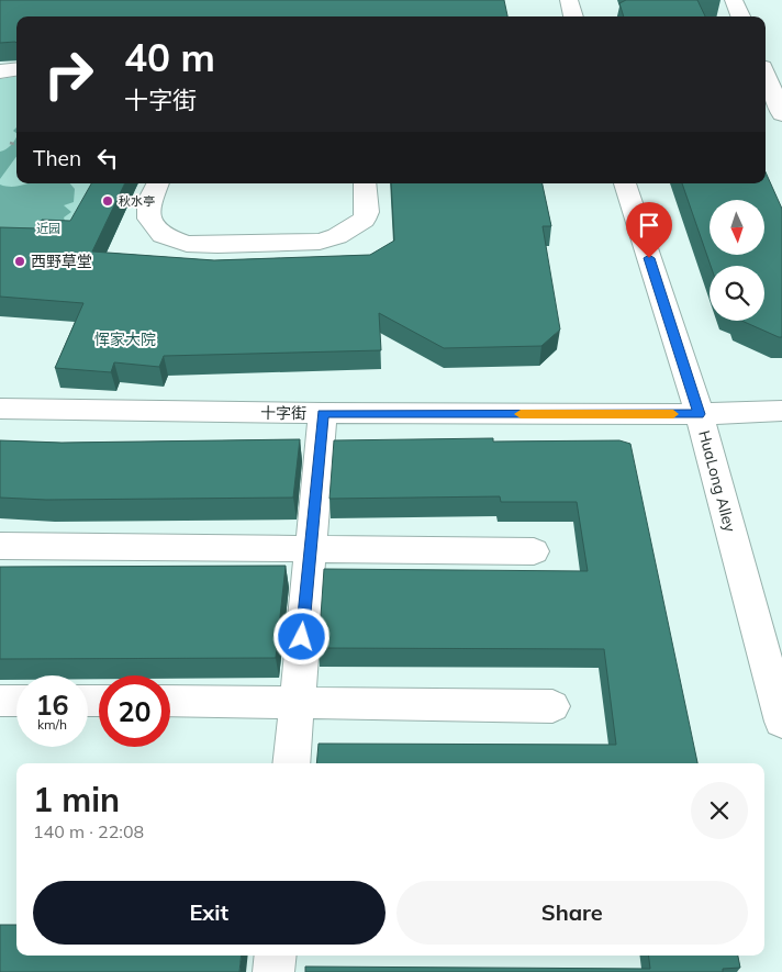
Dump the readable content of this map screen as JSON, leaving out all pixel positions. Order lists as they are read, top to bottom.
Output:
{
  "streets": {
    "street": ["十字街", "HuaLong Alley"]
  },
  "crossings": [
    ["十字街", "HuaLong Alley"]
  ],
  "parks": ["近园", "恽家大院"],
  "places": ["秋水亭", "西野草堂"],
  "north": "bottom",
  "page": {
    "turn": ["40 m", "十字街"],
    "then": "Then",
    "speed": "16 km/h",
    "limit": "20",
    "heading": ["1 min", "140 m · 22:08"],
    "buttons": ["Exit", "Share"]
  }
}
